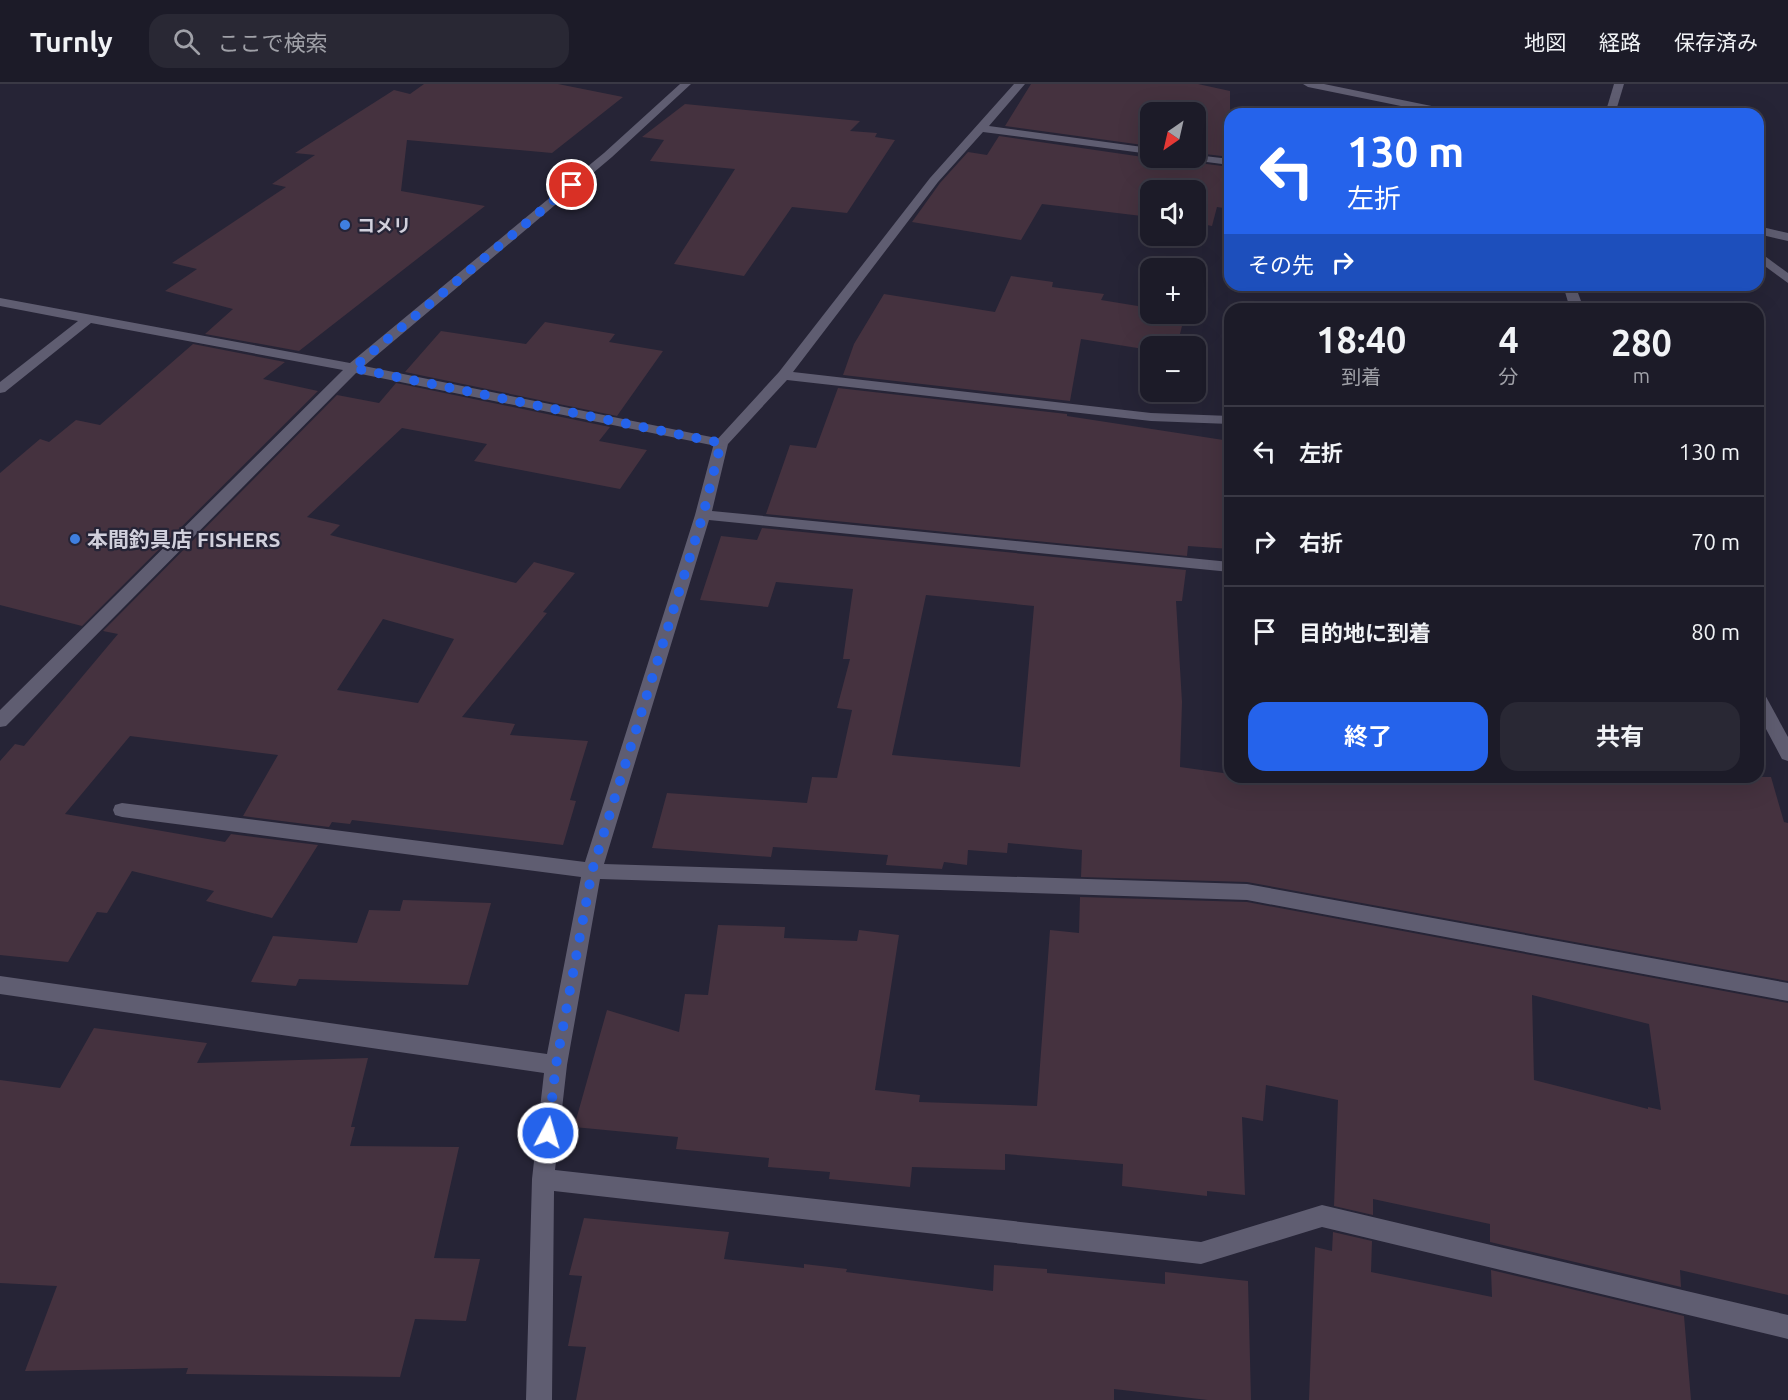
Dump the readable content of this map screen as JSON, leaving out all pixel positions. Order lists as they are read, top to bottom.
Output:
{
  "places": ["コメリ", "本間釣具店 FISHERS"],
  "north": "bottom left",
  "page": {
    "header": "Turnly",
    "search": "ここで検索",
    "nav": ["地図", "経路", "保存済み"],
    "map_buttons": ["+", "−"],
    "turn": ["130 m", "左折"],
    "then": "その先",
    "eta": [
      "18:40",
      "到着",
      "4",
      "分",
      "280",
      "m"
    ],
    "list": [
      {
        "name": "左折",
        "value": "130 m"
      },
      {
        "name": "右折",
        "value": "70 m"
      },
      {
        "name": "目的地に到着",
        "value": "80 m"
      }
    ],
    "buttons": ["終了", "共有"]
  }
}
